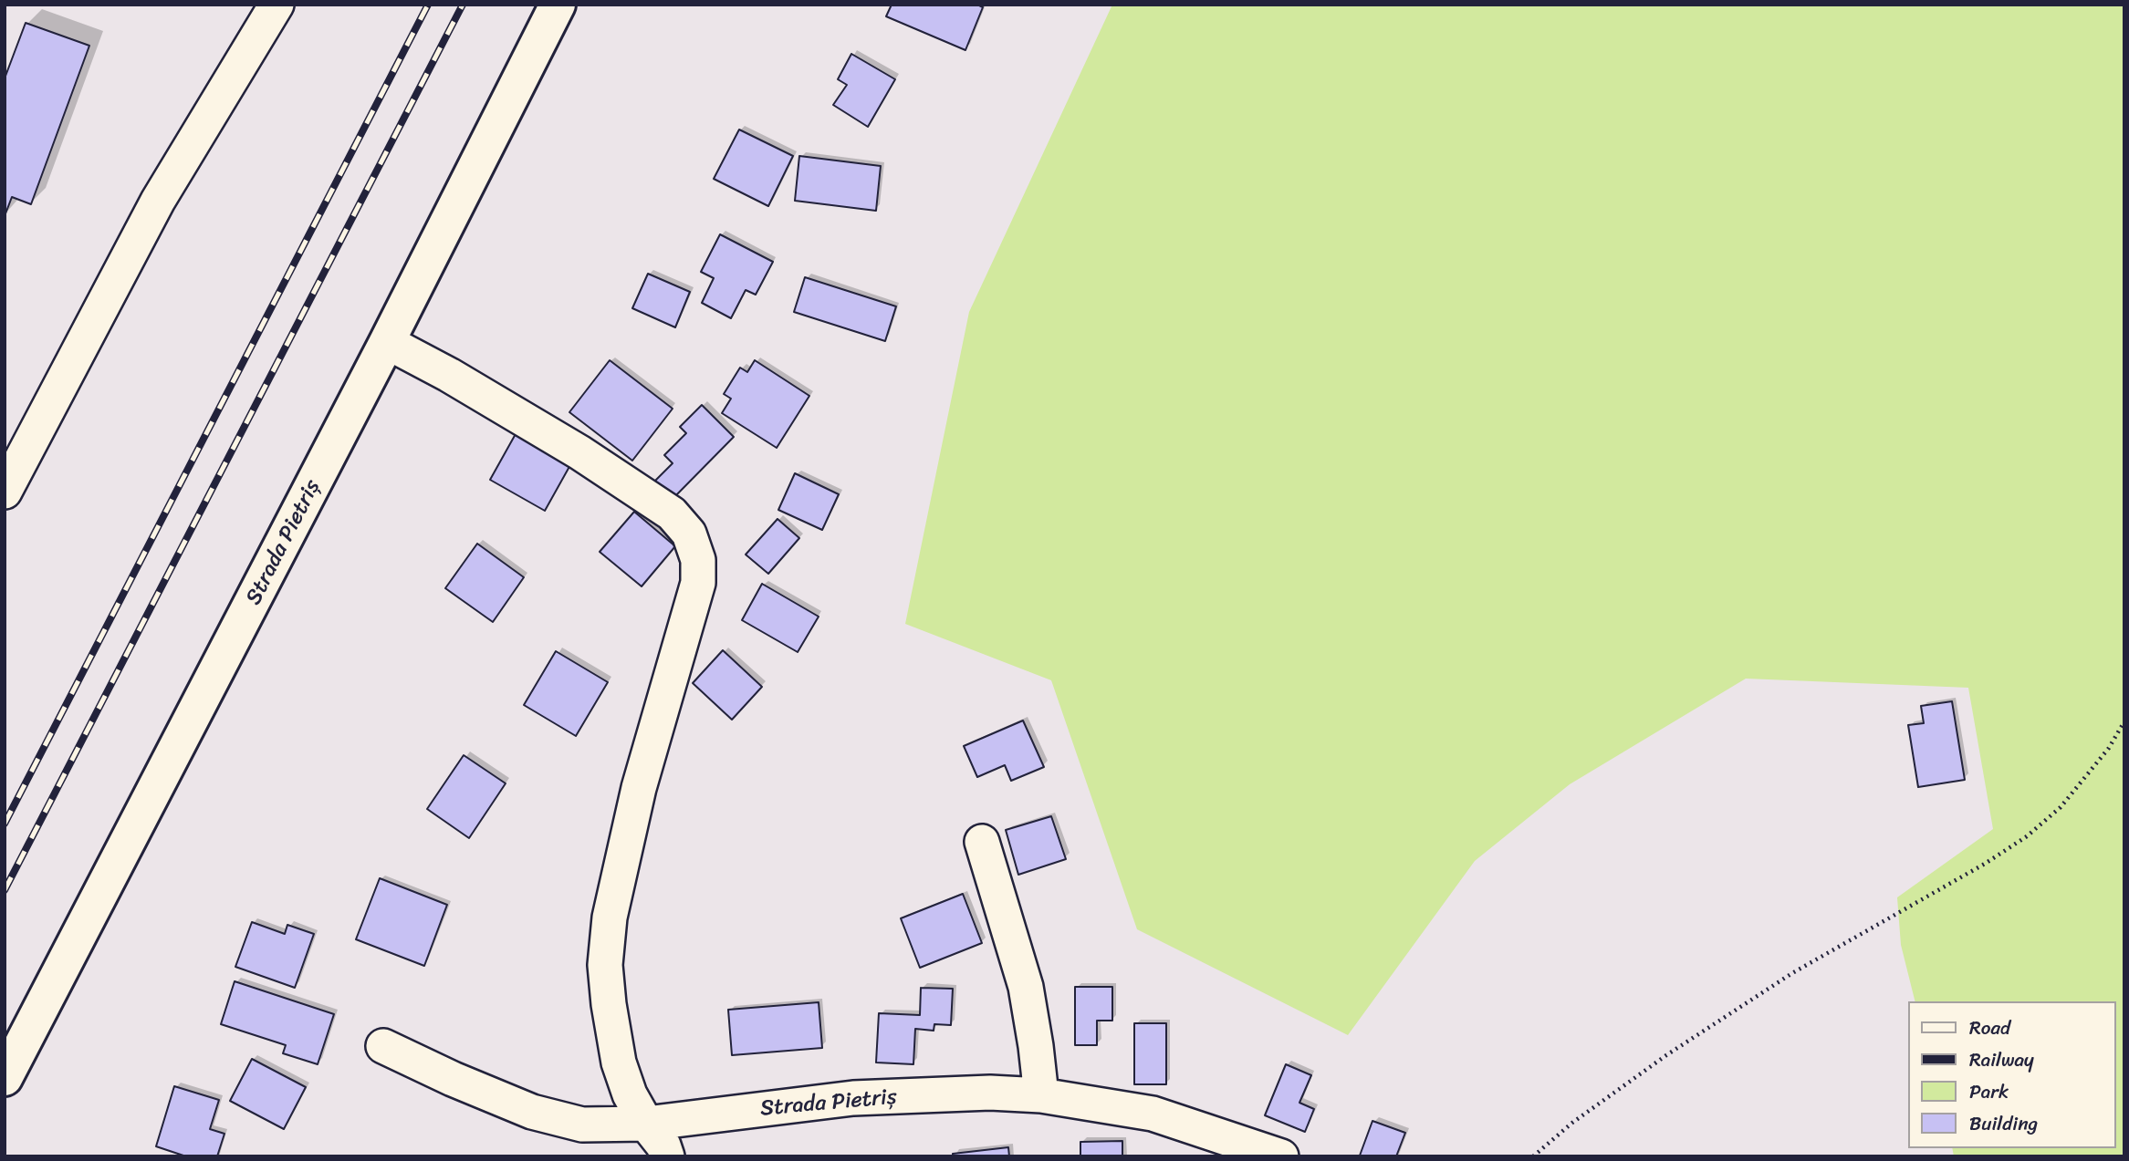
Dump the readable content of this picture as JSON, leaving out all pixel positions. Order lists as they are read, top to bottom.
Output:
{
  "streets": {
    "main road": ["Strada Pietriș"]
  },
  "legend": [
    "Road",
    "Railway",
    "Park",
    "Building"
  ]
}
